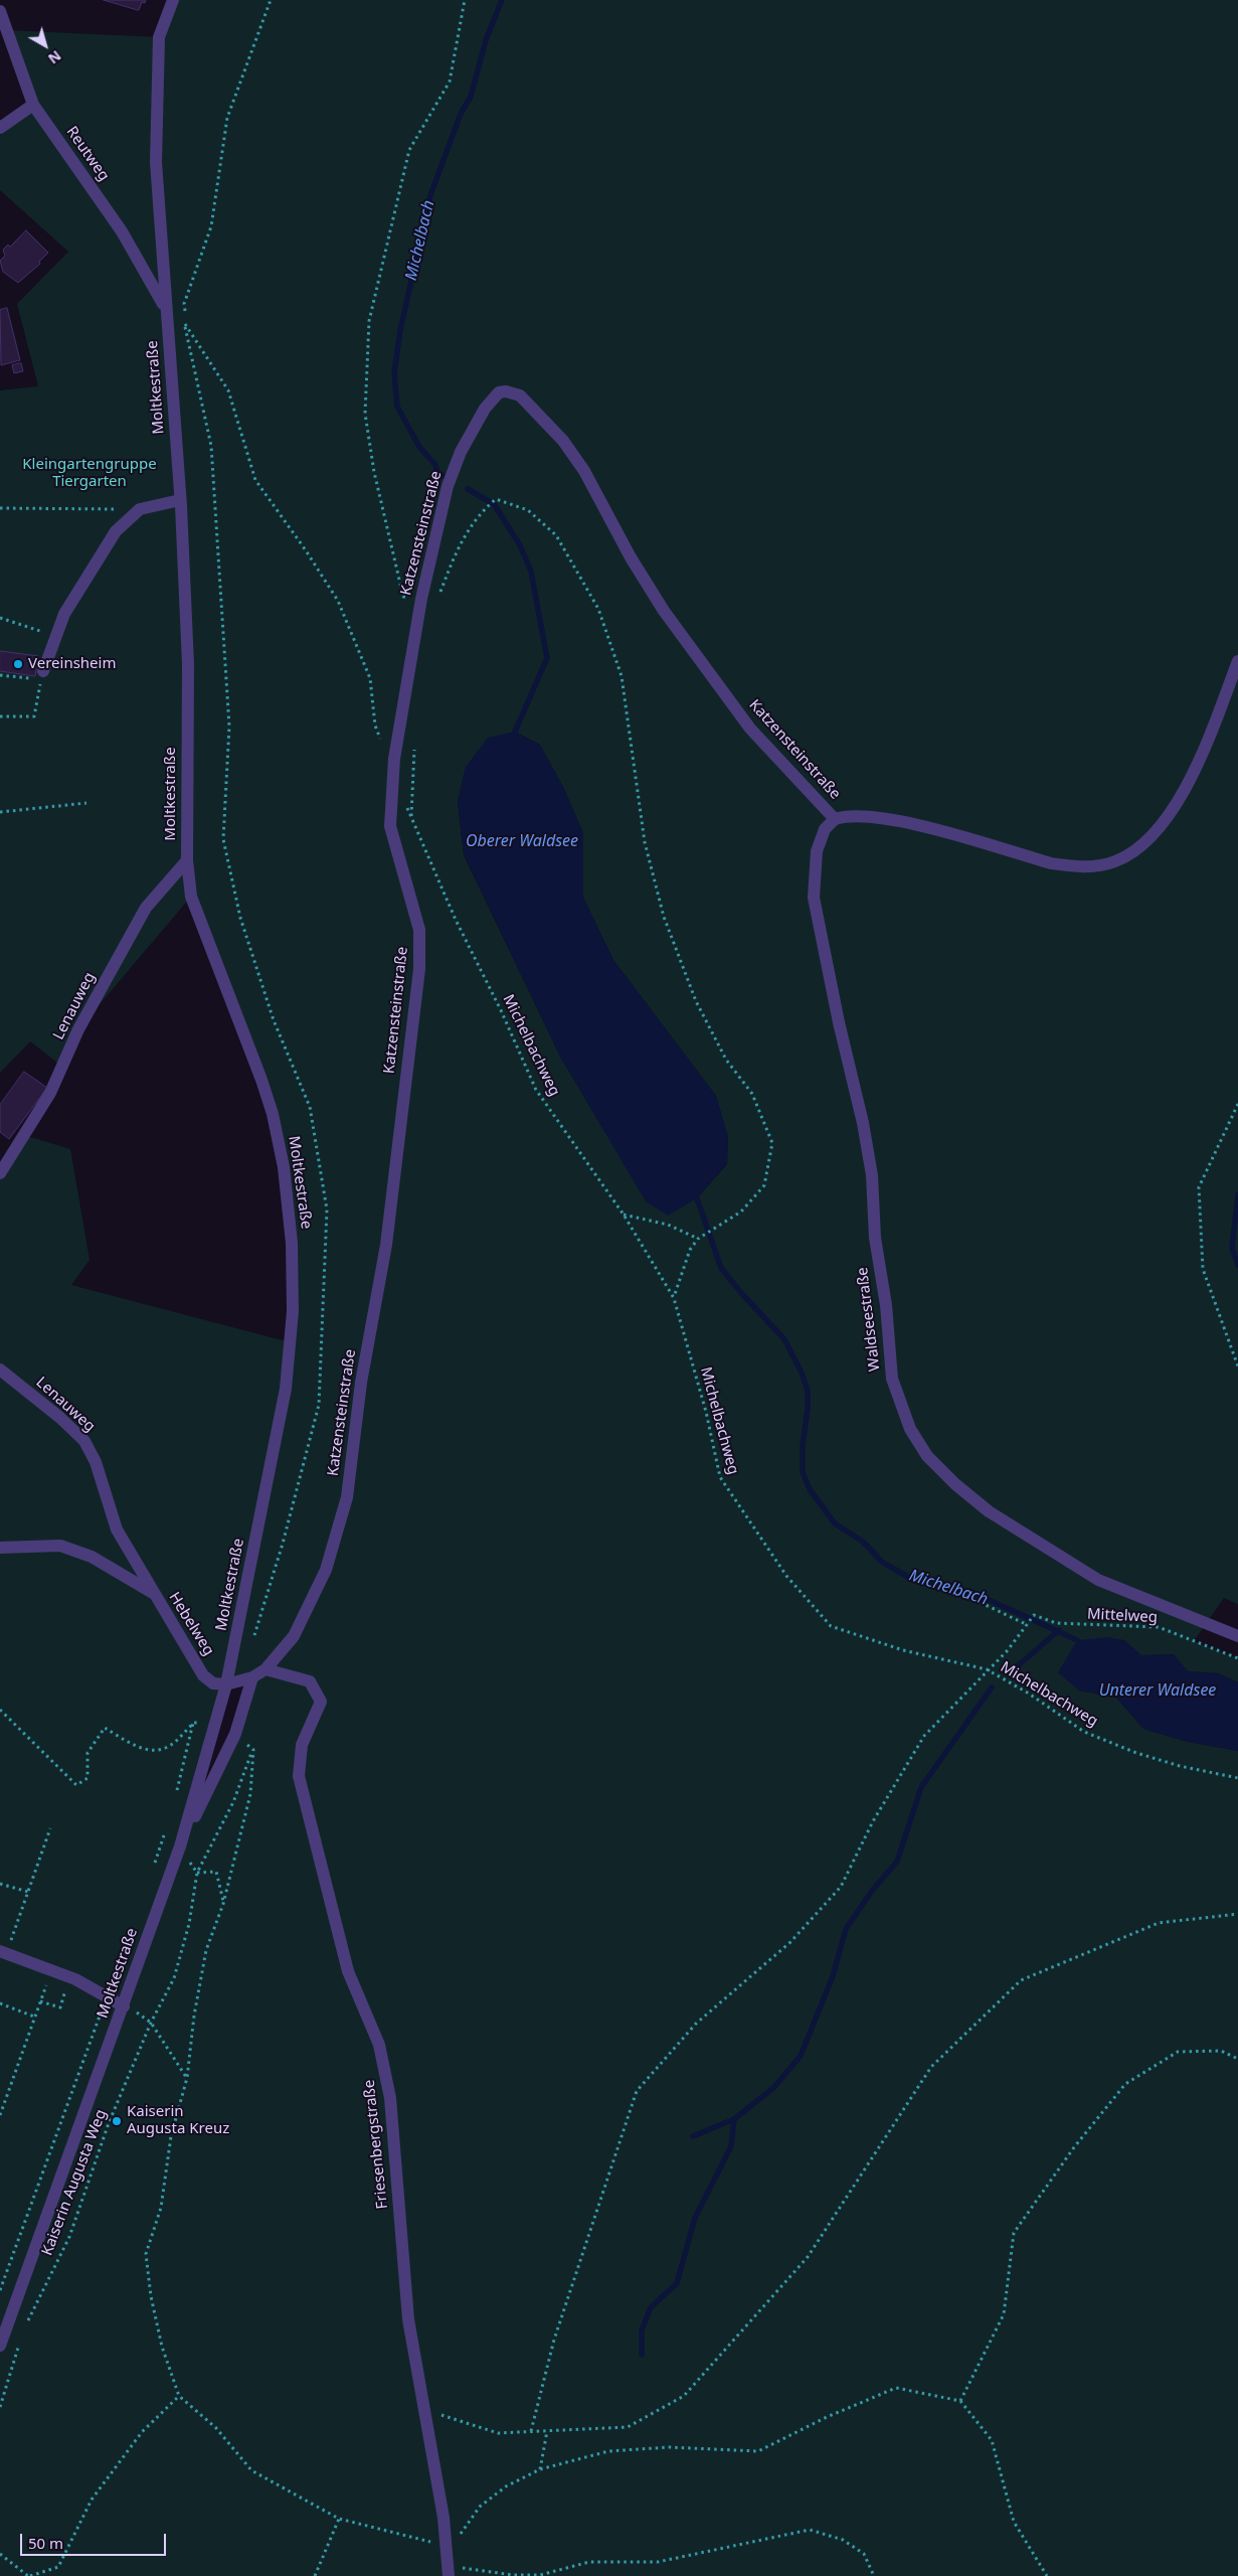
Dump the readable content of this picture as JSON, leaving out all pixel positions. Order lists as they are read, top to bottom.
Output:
{
  "streets": {
    "street": [
      "Reutweg",
      "Moltkestraße",
      "Katzensteinstraße",
      "Lenauweg",
      "Waldseestraße",
      "Hebelweg",
      "Friesenbergstraße"
    ],
    "path": ["Michelbachweg", "Mittelweg", "Kaiserin Augusta Weg"]
  },
  "crossings": [
    ["Reutweg", "Moltkestraße"],
    ["Moltkestraße", "Katzensteinstraße"],
    ["Moltkestraße", "Lenauweg"],
    ["Moltkestraße", "Hebelweg"],
    ["Katzensteinstraße", "Waldseestraße"],
    ["Katzensteinstraße", "Hebelweg"],
    ["Katzensteinstraße", "Friesenbergstraße"],
    ["Lenauweg", "Hebelweg"]
  ],
  "water": ["Michelbach", "Oberer Waldsee", "Unterer Waldsee"],
  "parks": ["Kleingartengruppe Tiergarten"],
  "places": ["Vereinsheim", "Kaiserin Augusta Kreuz"],
  "scale_bar": "50 m",
  "north": "bottom right"
}
